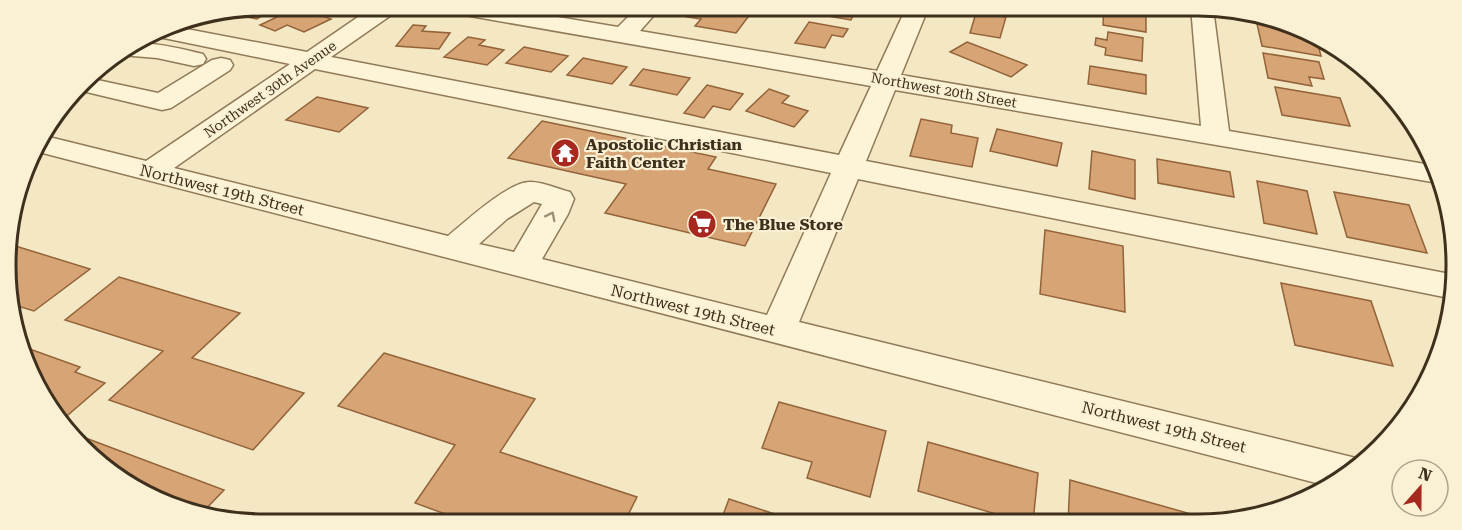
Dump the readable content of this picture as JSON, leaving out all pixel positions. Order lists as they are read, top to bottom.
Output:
{
  "streets": {
    "street": ["Northwest 30th Avenue", "Northwest 20th Street", "Northwest 19th Street"]
  },
  "crossings": [
    ["Northwest 30th Avenue", "Northwest 19th Street"]
  ],
  "places": {
    "temple": ["Apostolic Christian Faith Center"],
    "supermarket": ["The Blue Store"]
  },
  "north": "top"
}
